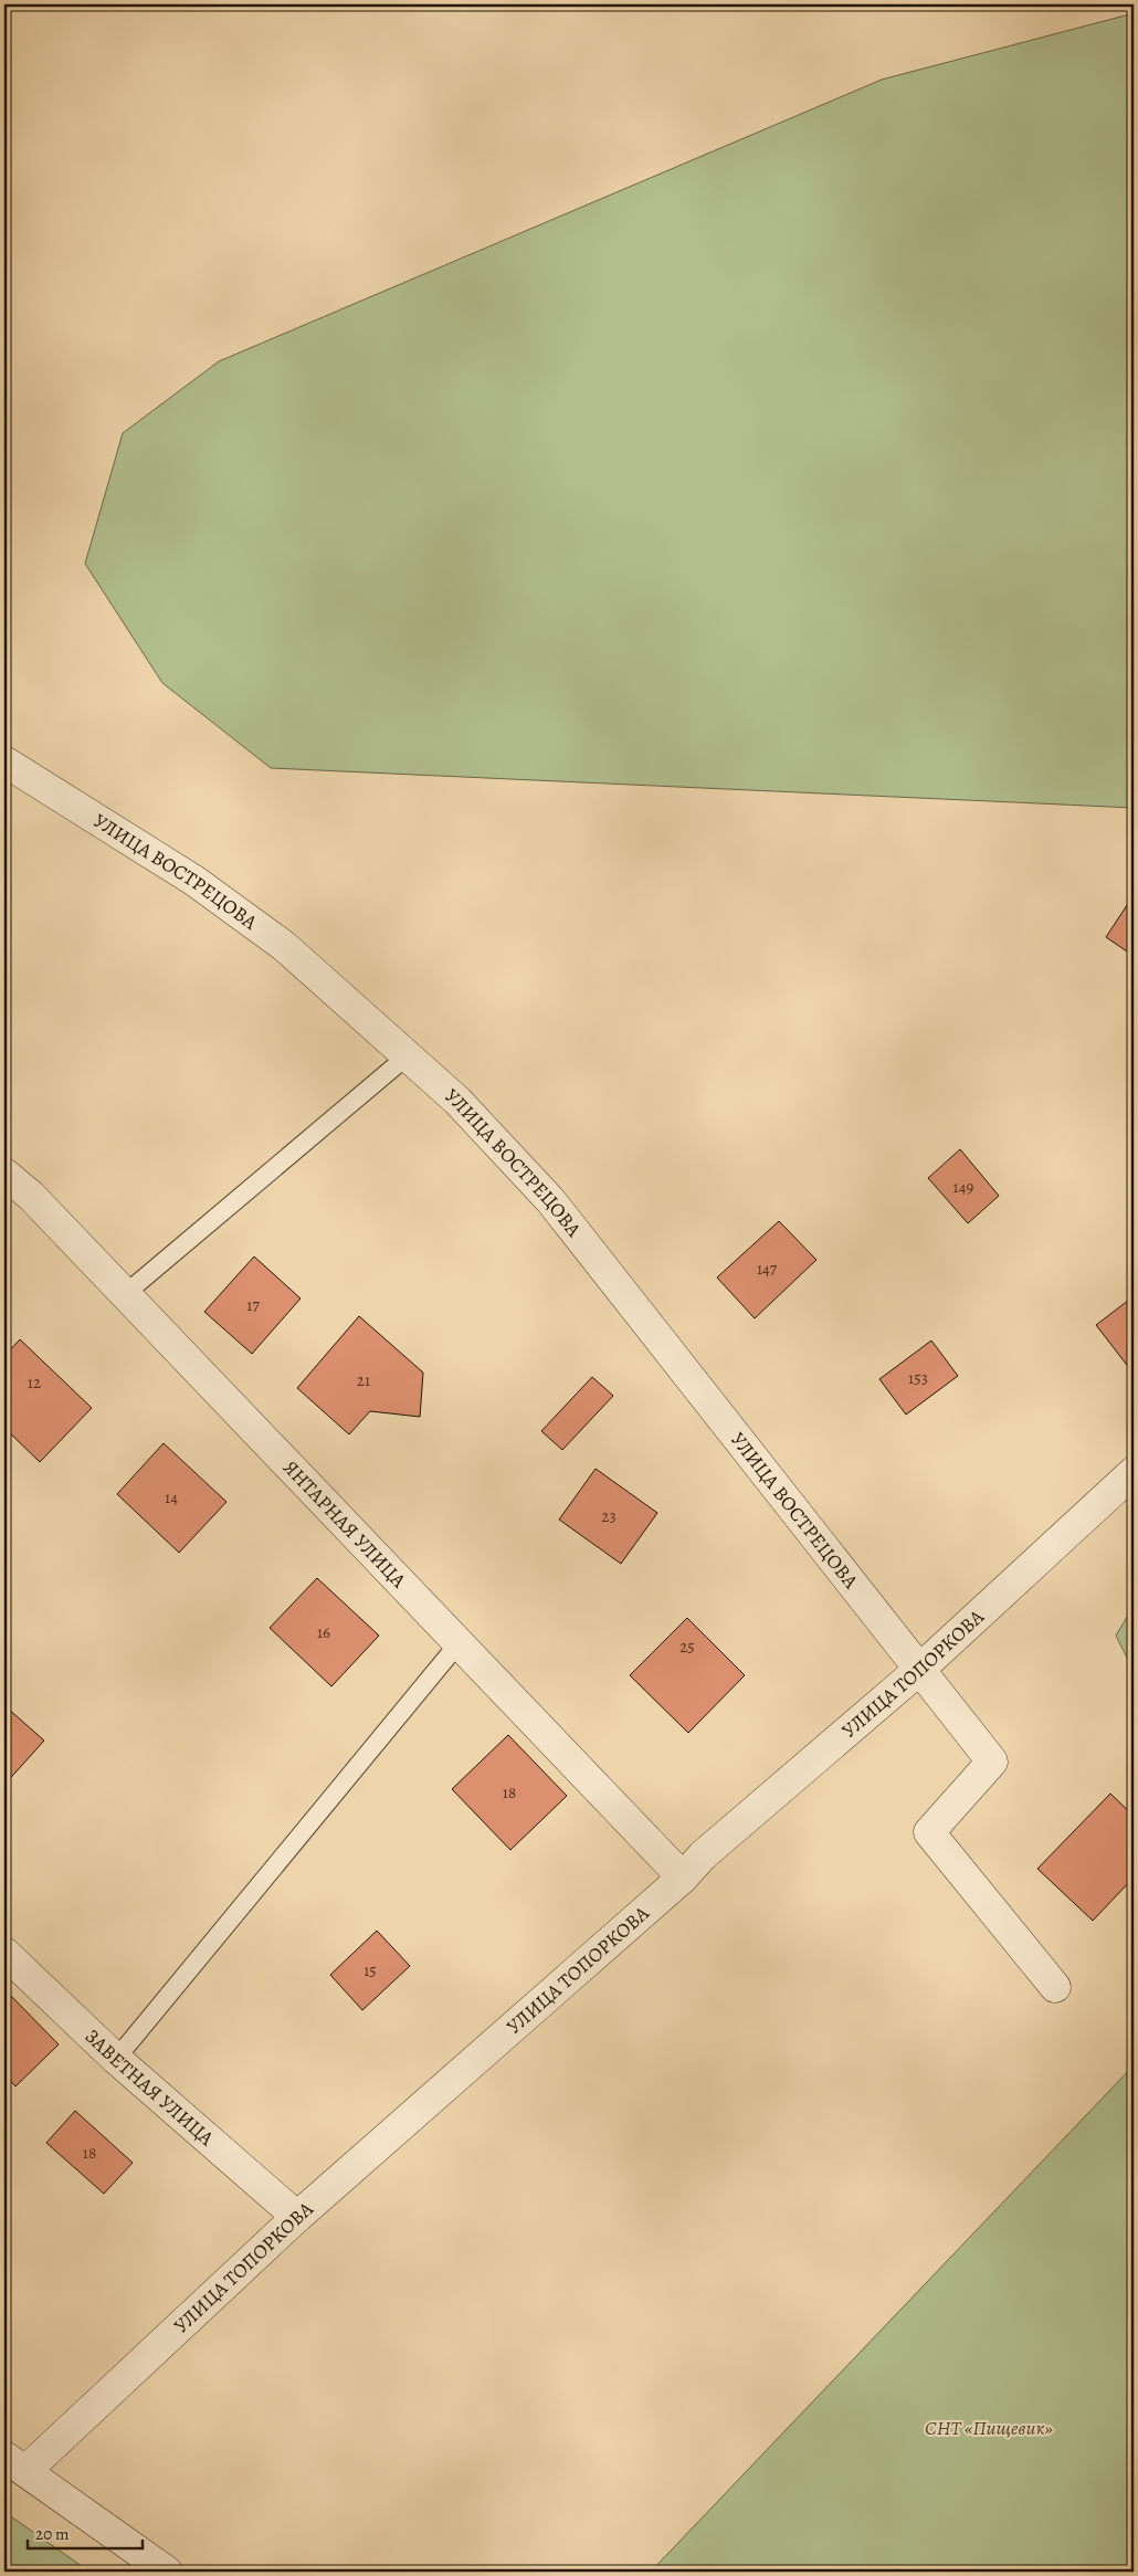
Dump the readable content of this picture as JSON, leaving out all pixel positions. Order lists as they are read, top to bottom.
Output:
{
  "streets": {
    "street": [
      "УЛИЦА ВОСТРЕЦОВА",
      "ЯНТАРНАЯ УЛИЦА",
      "УЛИЦА ТОПОРКОВА",
      "ЗАВЕТНАЯ УЛИЦА"
    ]
  },
  "crossings": [
    ["УЛИЦА ВОСТРЕЦОВА", "УЛИЦА ТОПОРКОВА"],
    ["ЯНТАРНАЯ УЛИЦА", "УЛИЦА ТОПОРКОВА"],
    ["УЛИЦА ТОПОРКОВА", "ЗАВЕТНАЯ УЛИЦА"]
  ],
  "parks": ["СНТ «Пищевик»"],
  "house_numbers": [
    "149",
    "147",
    "17",
    "153",
    "21",
    "12",
    "14",
    "23",
    "16",
    "25",
    "18",
    "15",
    "18"
  ],
  "scale_bar": "20 m"
}
